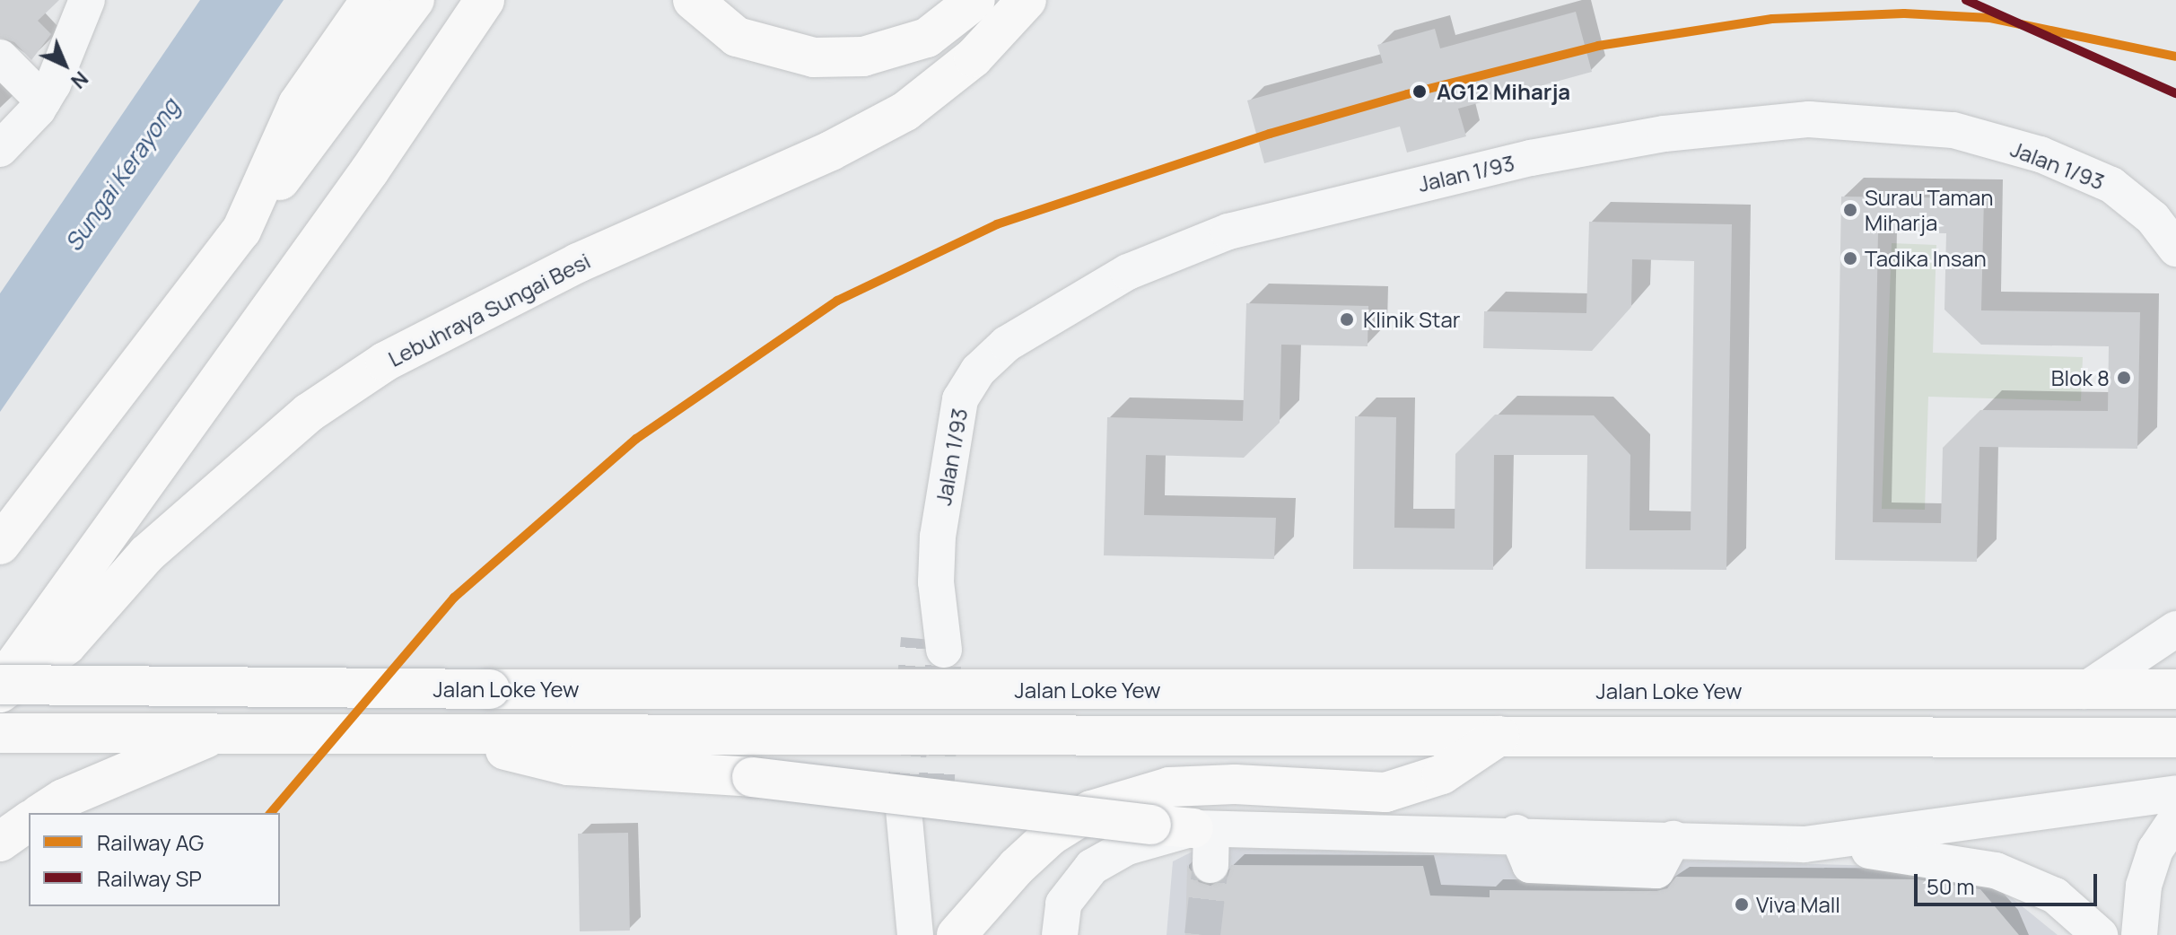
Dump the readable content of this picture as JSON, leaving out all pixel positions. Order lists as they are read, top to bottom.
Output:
{
  "streets": {
    "highway": ["Lebuhraya Sungai Besi", "Jalan Loke Yew"],
    "street": ["Jalan 1/93"]
  },
  "water": ["Sungai Kerayong"],
  "places": [
    "AG12 Miharja",
    "Surau Taman Miharja",
    "Tadika Insan",
    "Klinik Star",
    "Blok 8",
    "Viva Mall"
  ],
  "lines": ["rail line SP", "rail line AG"],
  "legend": ["Railway AG", "Railway SP"],
  "scale_bar": "50 m",
  "north": "bottom right"
}
